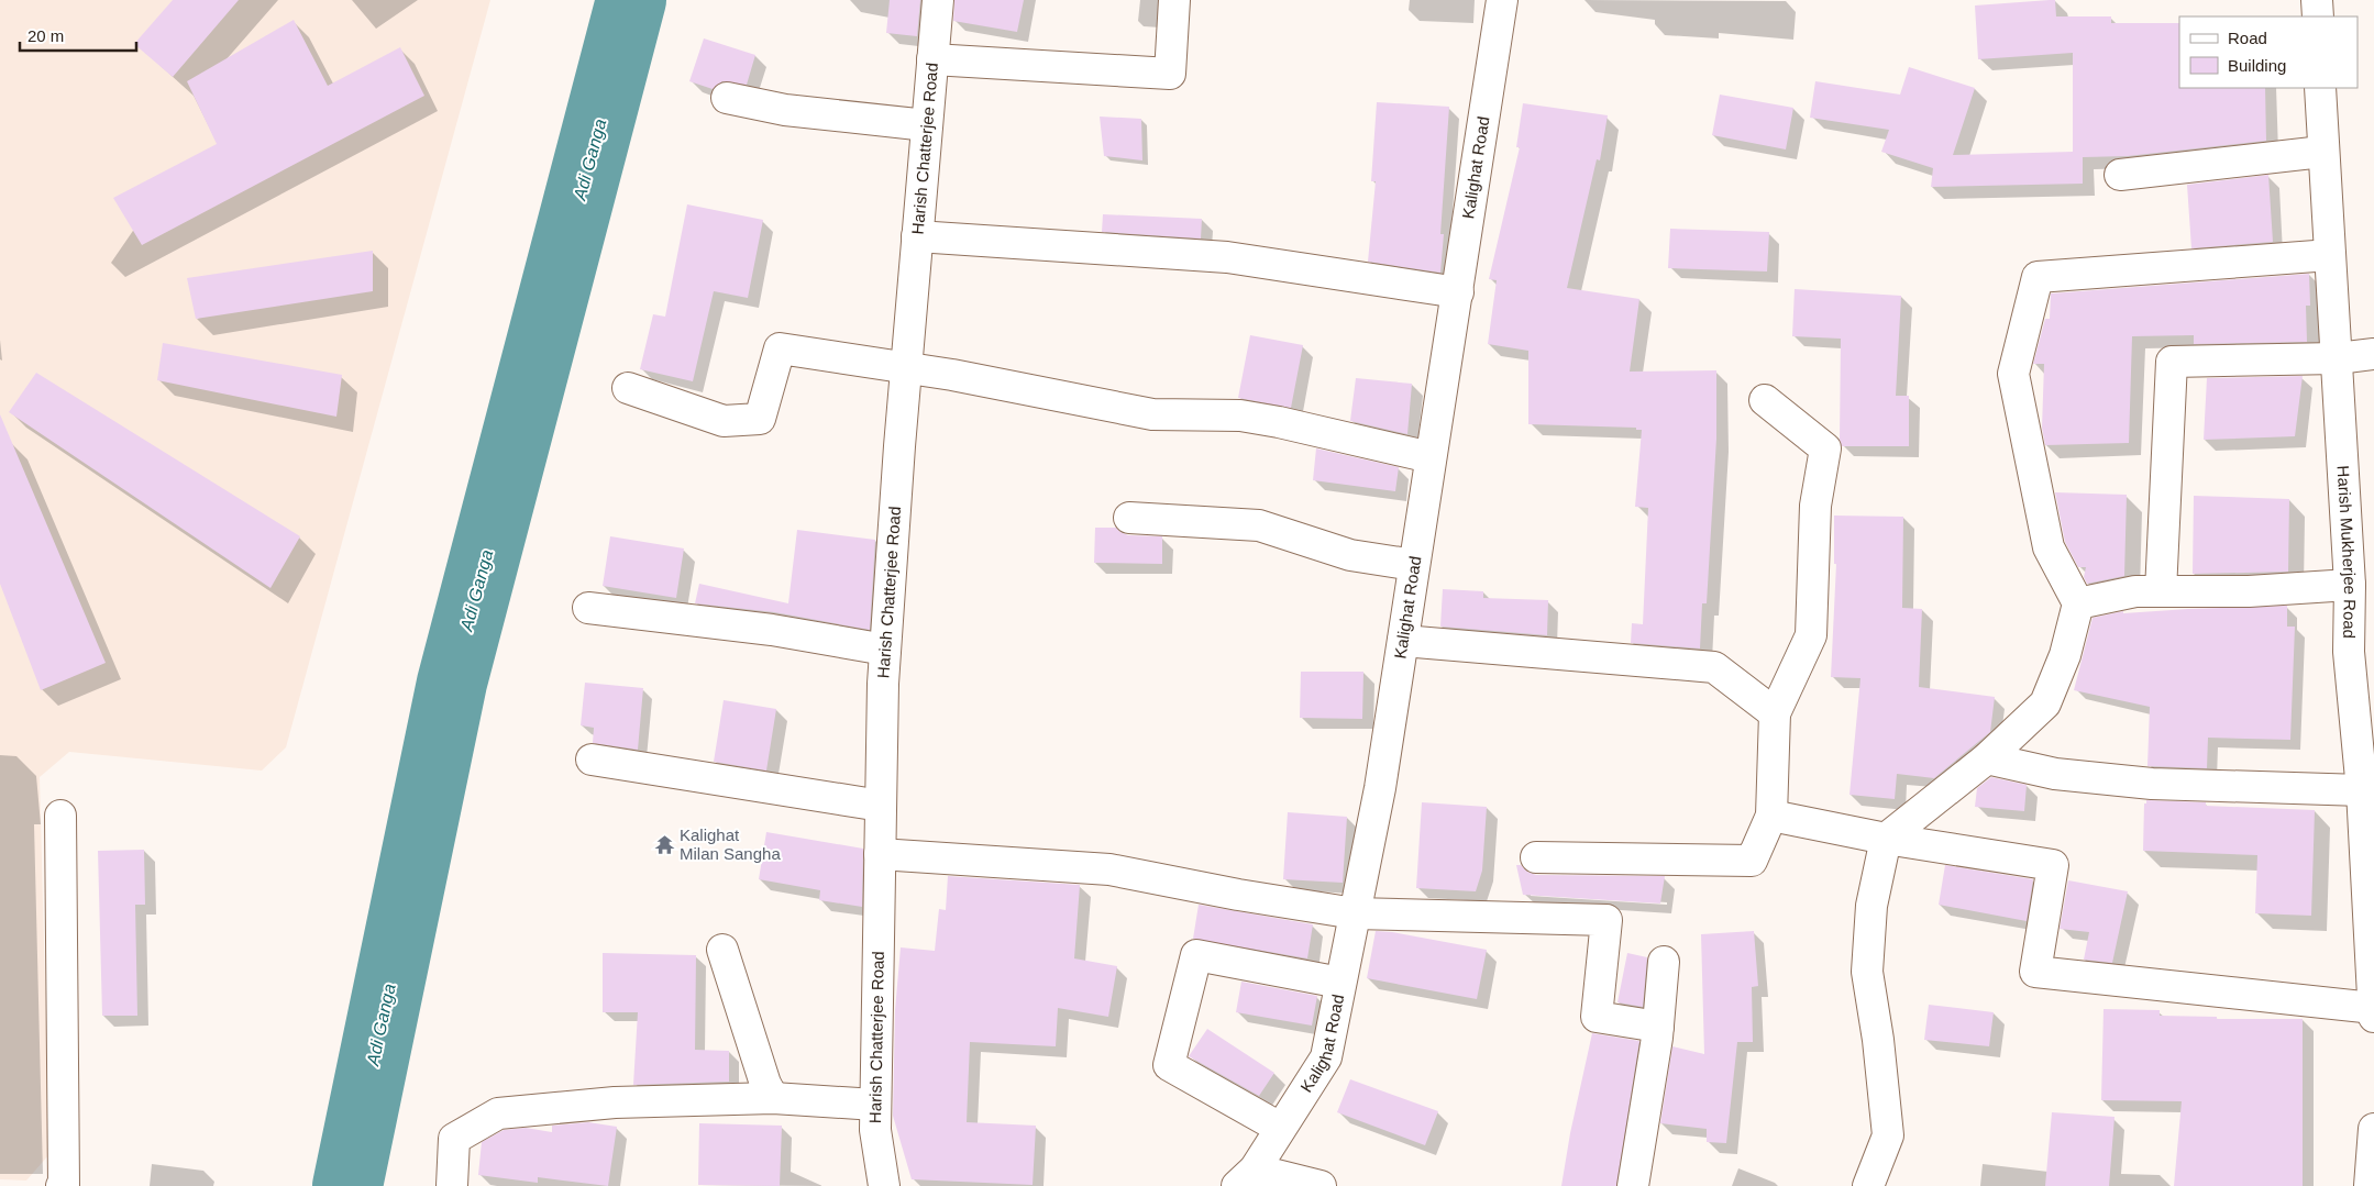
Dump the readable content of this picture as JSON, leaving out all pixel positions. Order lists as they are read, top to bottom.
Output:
{
  "streets": {
    "street": ["Harish Chatterjee Road", "Kalighat Road", "Harish Mukherjee Road"]
  },
  "water": ["Adi Ganga"],
  "places": {
    "temple": ["Kalighat Milan Sangha"]
  },
  "legend": ["Road", "Building"],
  "scale_bar": "20 m"
}
